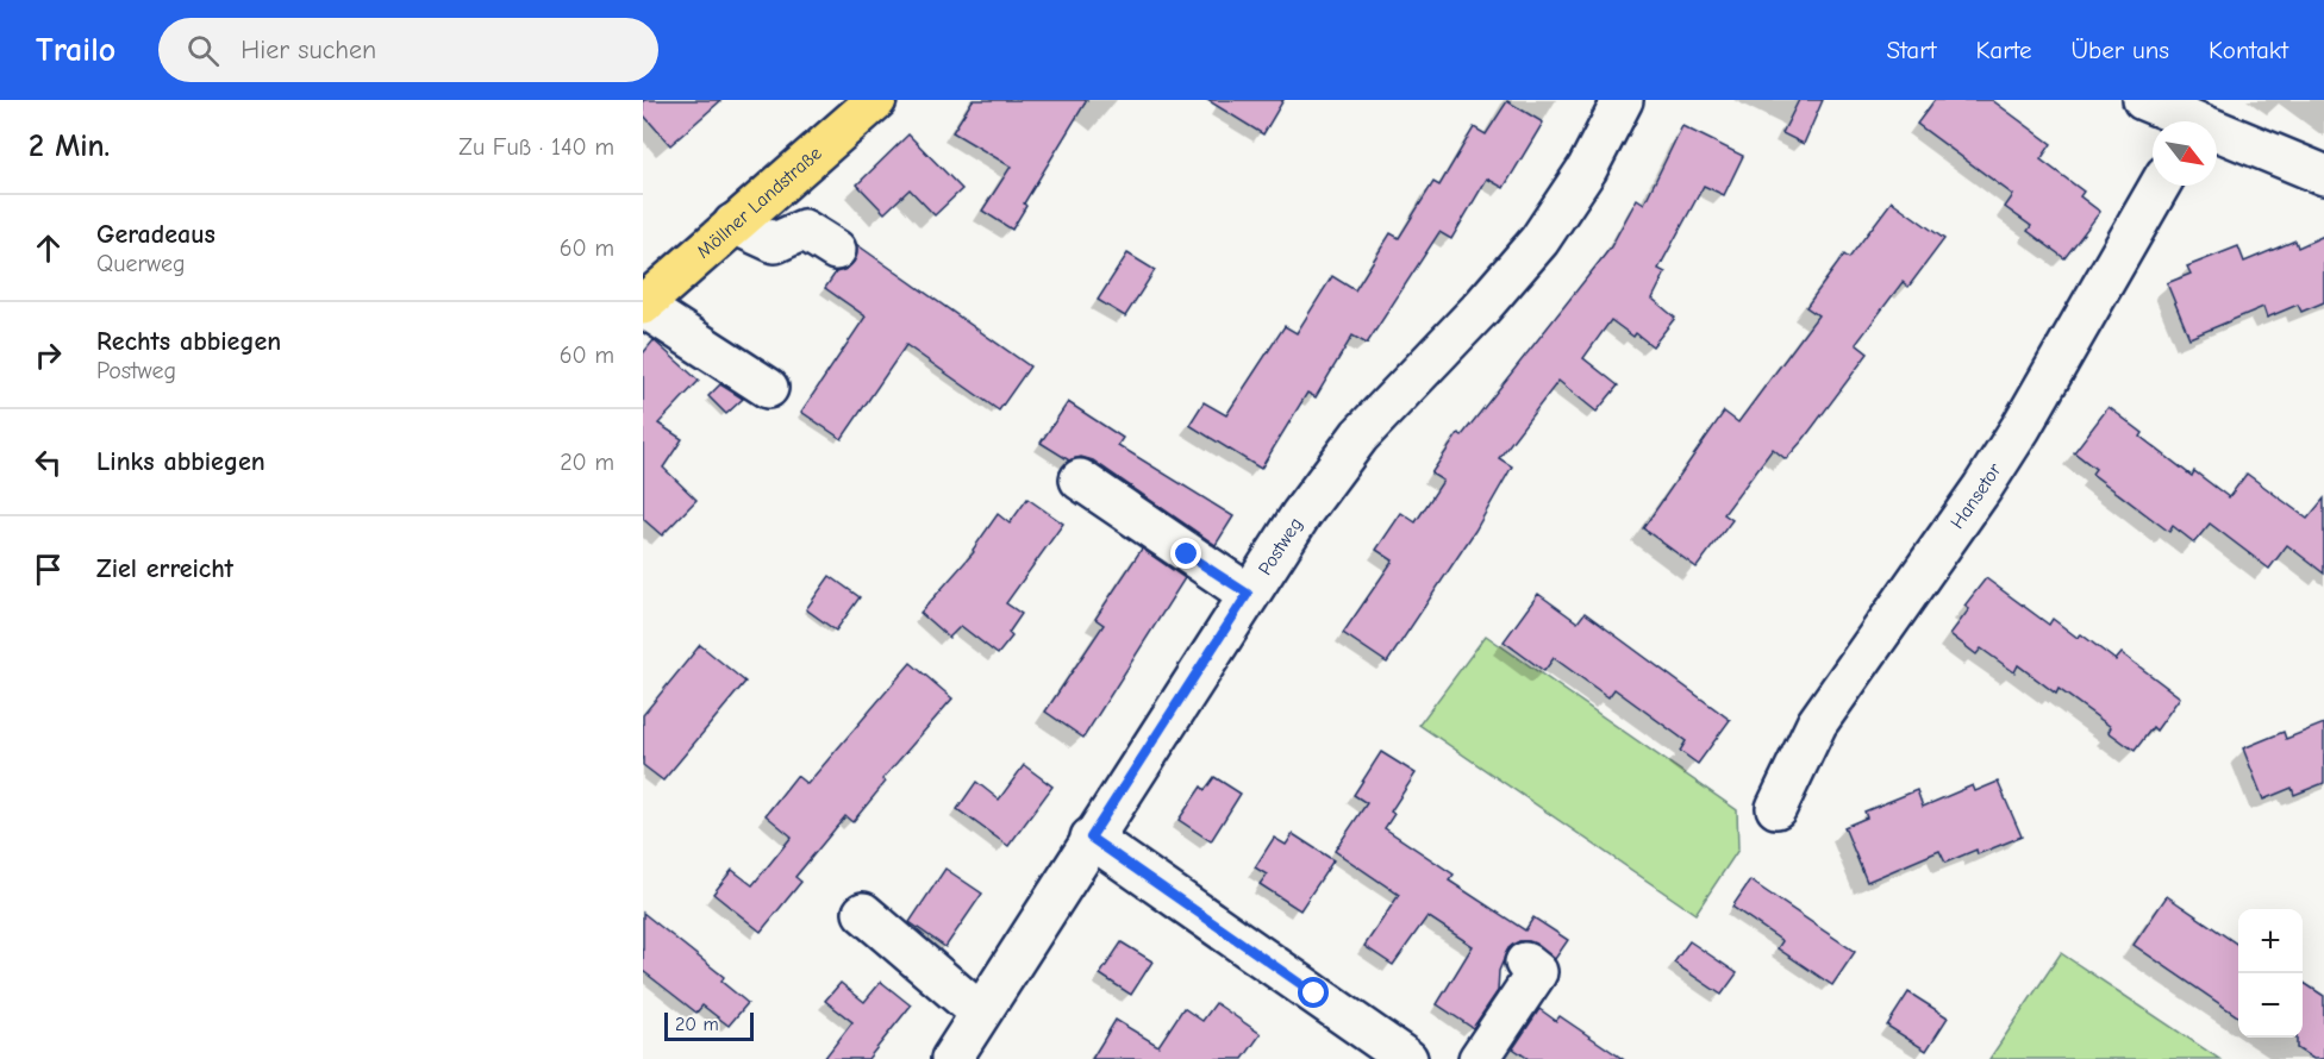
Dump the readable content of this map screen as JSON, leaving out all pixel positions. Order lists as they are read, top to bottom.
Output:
{
  "streets": {
    "main road": ["Möllner Landstraße"],
    "street": ["Hansetor", "Postweg"]
  },
  "scale_bar": "20 m",
  "north": "bottom right",
  "page": {
    "header": "Trailo",
    "search": "Hier suchen",
    "nav": [
      "Start",
      "Karte",
      "Über uns",
      "Kontakt"
    ],
    "heading": ["2 Min.", "Zu Fuß · 140 m"],
    "list": [
      ["Geradeaus", "Querweg", "60 m"],
      ["Rechts abbiegen", "Postweg", "60 m"],
      ["Links abbiegen", "20 m"],
      "Ziel erreicht"
    ],
    "map_buttons": ["+", "−"],
    "scale": "20 m"
  }
}
